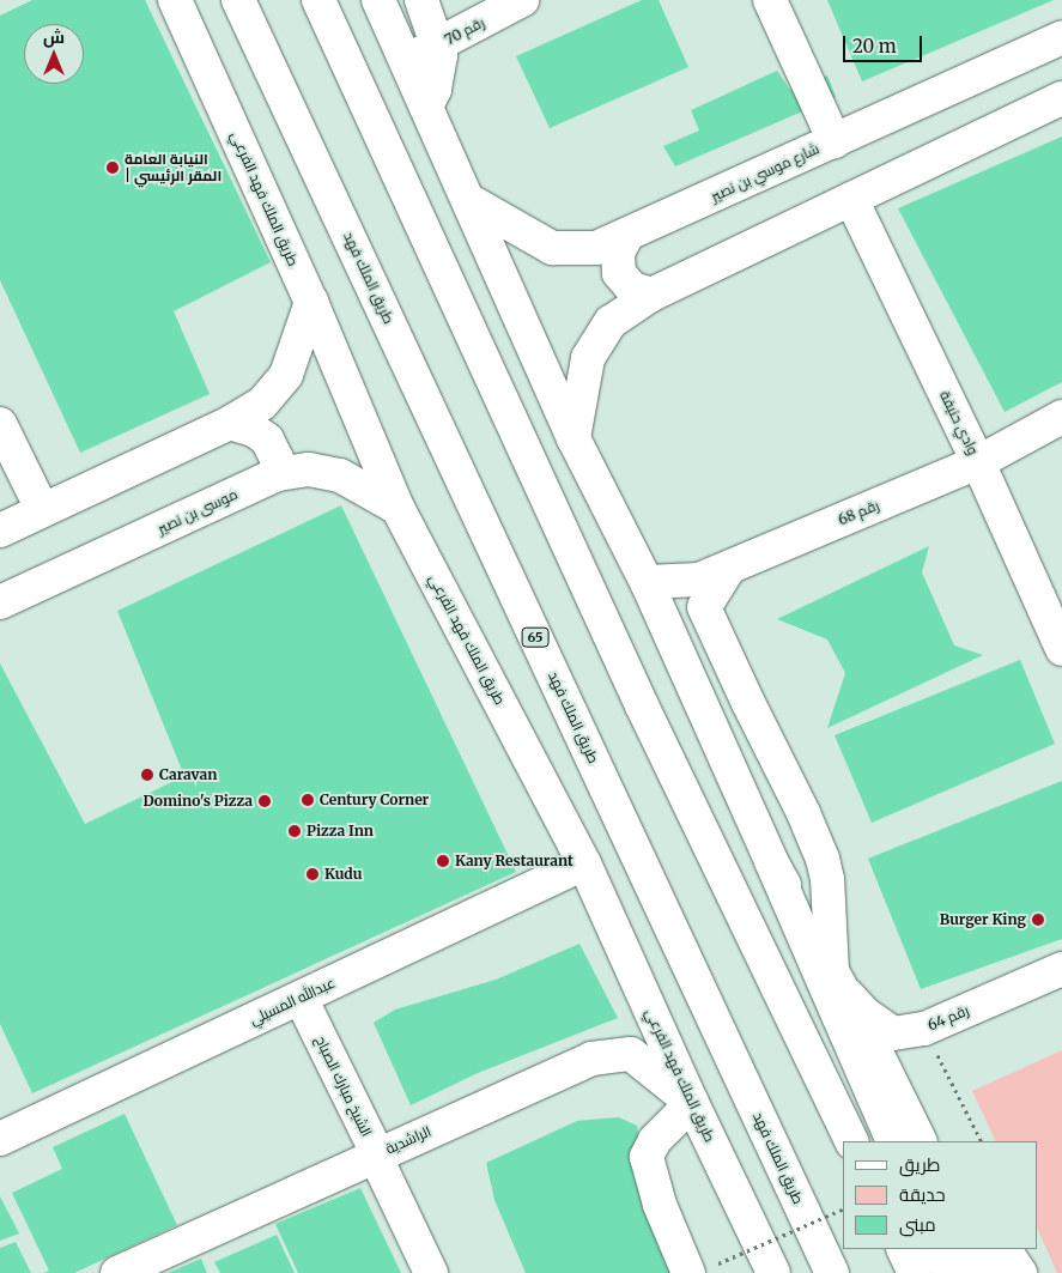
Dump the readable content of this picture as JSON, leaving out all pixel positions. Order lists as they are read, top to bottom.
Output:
{
  "streets": {
    "main road": [
      "رقم 70",
      "شارع موسي بن نصير",
      "طريق الملك فهد الفرعي",
      "طريق الملك فهد",
      "وادي حنيفة",
      "موسى بن نصير",
      "رقم 68",
      "65",
      "عبدالله المسيلي",
      "رقم 64",
      "الشيخ مبارك الصباح",
      "الراشدية"
    ]
  },
  "crossings": [
    ["طريق الملك فهد الفرعي", "موسى بن نصير"],
    ["طريق الملك فهد الفرعي", "عبدالله المسيلي"],
    ["طريق الملك فهد الفرعي", "الراشدية"],
    ["وادي حنيفة", "رقم 68"],
    ["عبدالله المسيلي", "الشيخ مبارك الصباح"],
    ["الشيخ مبارك الصباح", "الراشدية"]
  ],
  "places": [
    "النيابة العامة | المقر الرئيسي",
    "Caravan",
    "Century Corner",
    "Domino's Pizza",
    "Pizza Inn",
    "Kany Restaurant",
    "Kudu",
    "Burger King"
  ],
  "legend": ["طريق", "حديقة", "مبنى"],
  "scale_bar": "20 m",
  "north": "top"
}
